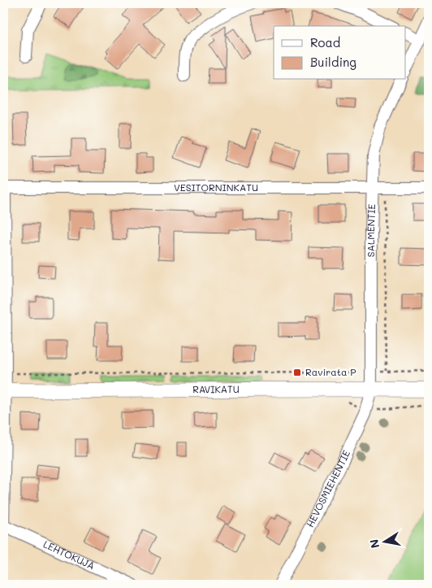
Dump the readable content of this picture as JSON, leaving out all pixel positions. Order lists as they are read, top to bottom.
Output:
{
  "streets": {
    "street": [
      "VESITORNINKATU",
      "SALMENTIE",
      "RAVIKATU",
      "HEVOSMIEHENTIE",
      "LEHTOKUJA"
    ]
  },
  "crossings": [
    ["VESITORNINKATU", "SALMENTIE"],
    ["SALMENTIE", "RAVIKATU"],
    ["SALMENTIE", "HEVOSMIEHENTIE"],
    ["RAVIKATU", "HEVOSMIEHENTIE"]
  ],
  "places": {
    "transit": ["Ravirata P"]
  },
  "legend": ["Road", "Building"],
  "north": "left"
}
